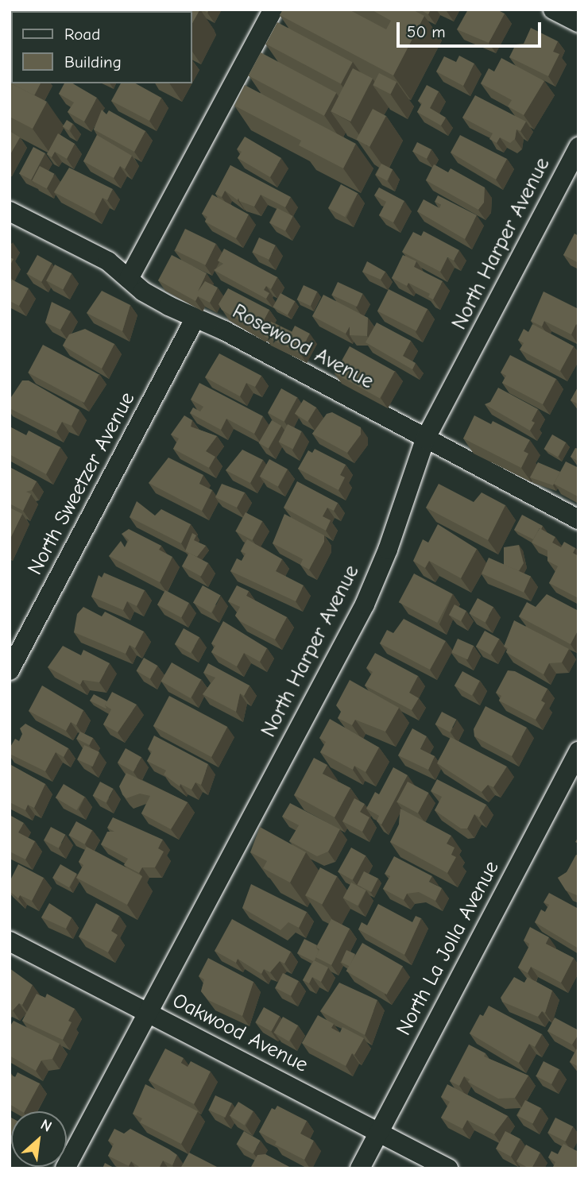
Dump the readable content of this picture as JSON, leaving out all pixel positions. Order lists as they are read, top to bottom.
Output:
{
  "streets": {
    "street": [
      "North Harper Avenue",
      "Rosewood Avenue",
      "North Sweetzer Avenue",
      "North La Jolla Avenue",
      "Oakwood Avenue"
    ]
  },
  "crossings": [
    ["North Harper Avenue", "Rosewood Avenue"],
    ["North Harper Avenue", "Oakwood Avenue"],
    ["Rosewood Avenue", "North Sweetzer Avenue"],
    ["North La Jolla Avenue", "Oakwood Avenue"]
  ],
  "legend": ["Road", "Building"],
  "scale_bar": "50 m",
  "north": "top right"
}
